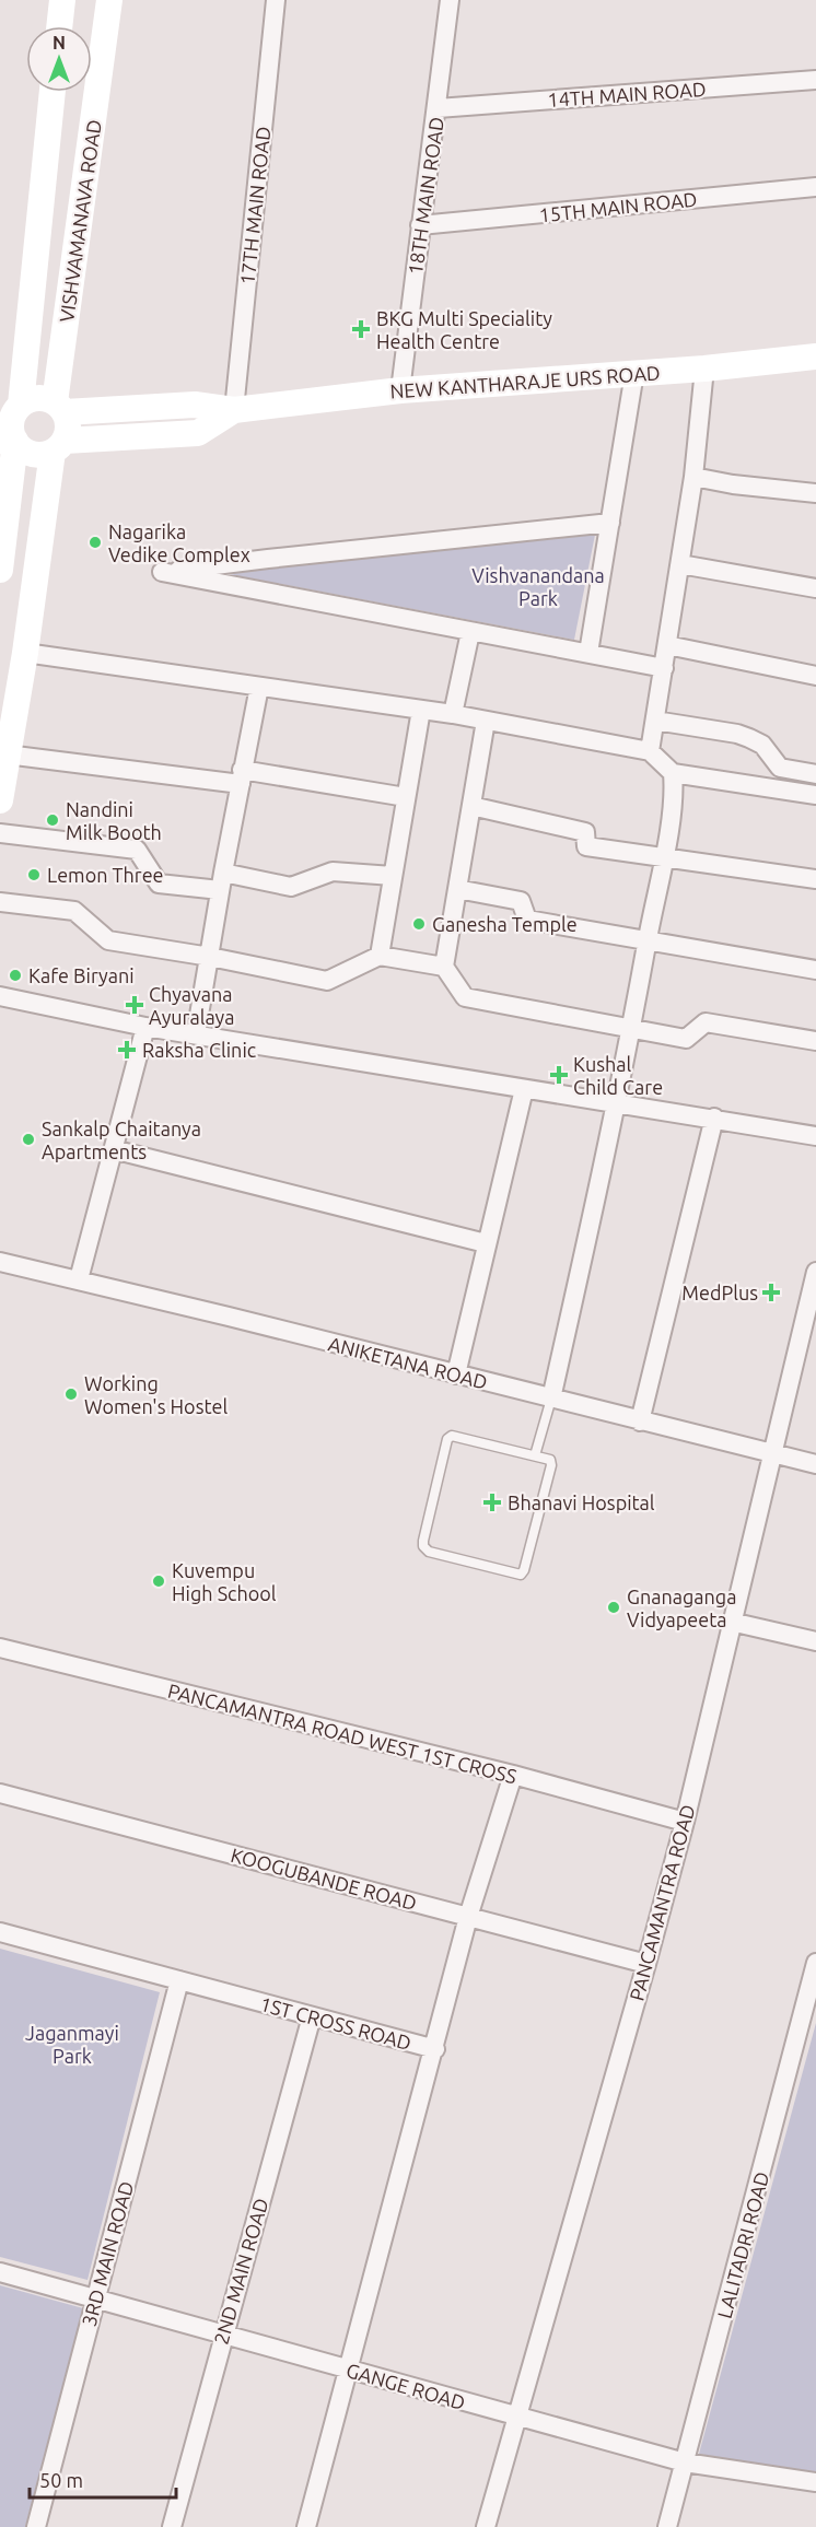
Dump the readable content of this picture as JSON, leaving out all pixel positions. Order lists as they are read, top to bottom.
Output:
{
  "streets": {
    "main road": ["VISHVAMANAVA ROAD", "NEW KANTHARAJE URS ROAD"],
    "street": [
      "14TH MAIN ROAD",
      "18TH MAIN ROAD",
      "17TH MAIN ROAD",
      "15TH MAIN ROAD",
      "ANIKETANA ROAD",
      "PANCAMANTRA ROAD WEST 1ST CROSS",
      "KOOGUBANDE ROAD",
      "PANCAMANTRA ROAD",
      "1ST CROSS ROAD",
      "LALITADRI ROAD",
      "3RD MAIN ROAD",
      "2ND MAIN ROAD",
      "GANGE ROAD"
    ]
  },
  "crossings": [
    ["14TH MAIN ROAD", "18TH MAIN ROAD"],
    ["18TH MAIN ROAD", "15TH MAIN ROAD"],
    ["18TH MAIN ROAD", "NEW KANTHARAJE URS ROAD"],
    ["17TH MAIN ROAD", "NEW KANTHARAJE URS ROAD"],
    ["VISHVAMANAVA ROAD", "NEW KANTHARAJE URS ROAD"],
    ["ANIKETANA ROAD", "PANCAMANTRA ROAD"],
    ["PANCAMANTRA ROAD WEST 1ST CROSS", "PANCAMANTRA ROAD"],
    ["PANCAMANTRA ROAD WEST 1ST CROSS", "1ST CROSS ROAD"],
    ["KOOGUBANDE ROAD", "PANCAMANTRA ROAD"],
    ["KOOGUBANDE ROAD", "1ST CROSS ROAD"],
    ["PANCAMANTRA ROAD", "GANGE ROAD"],
    ["1ST CROSS ROAD", "3RD MAIN ROAD"],
    ["1ST CROSS ROAD", "2ND MAIN ROAD"],
    ["LALITADRI ROAD", "GANGE ROAD"],
    ["3RD MAIN ROAD", "GANGE ROAD"],
    ["2ND MAIN ROAD", "GANGE ROAD"]
  ],
  "parks": ["Vishvanandana Park", "Jaganmayi Park"],
  "places": {
    "health": [
      "BKG Multi Speciality Health Centre",
      "Chyavana Ayuralaya",
      "Raksha Clinic",
      "Kushal Child Care",
      "MedPlus",
      "Bhanavi Hospital"
    ],
    "other": [
      "Nagarika Vedike Complex",
      "Nandini Milk Booth",
      "Lemon Three",
      "Ganesha Temple",
      "Kafe Biryani",
      "Sankalp Chaitanya Apartments",
      "Working Women's Hostel",
      "Kuvempu High School",
      "Gnanaganga Vidyapeeta"
    ]
  },
  "scale_bar": "50 m",
  "north": "top"
}
